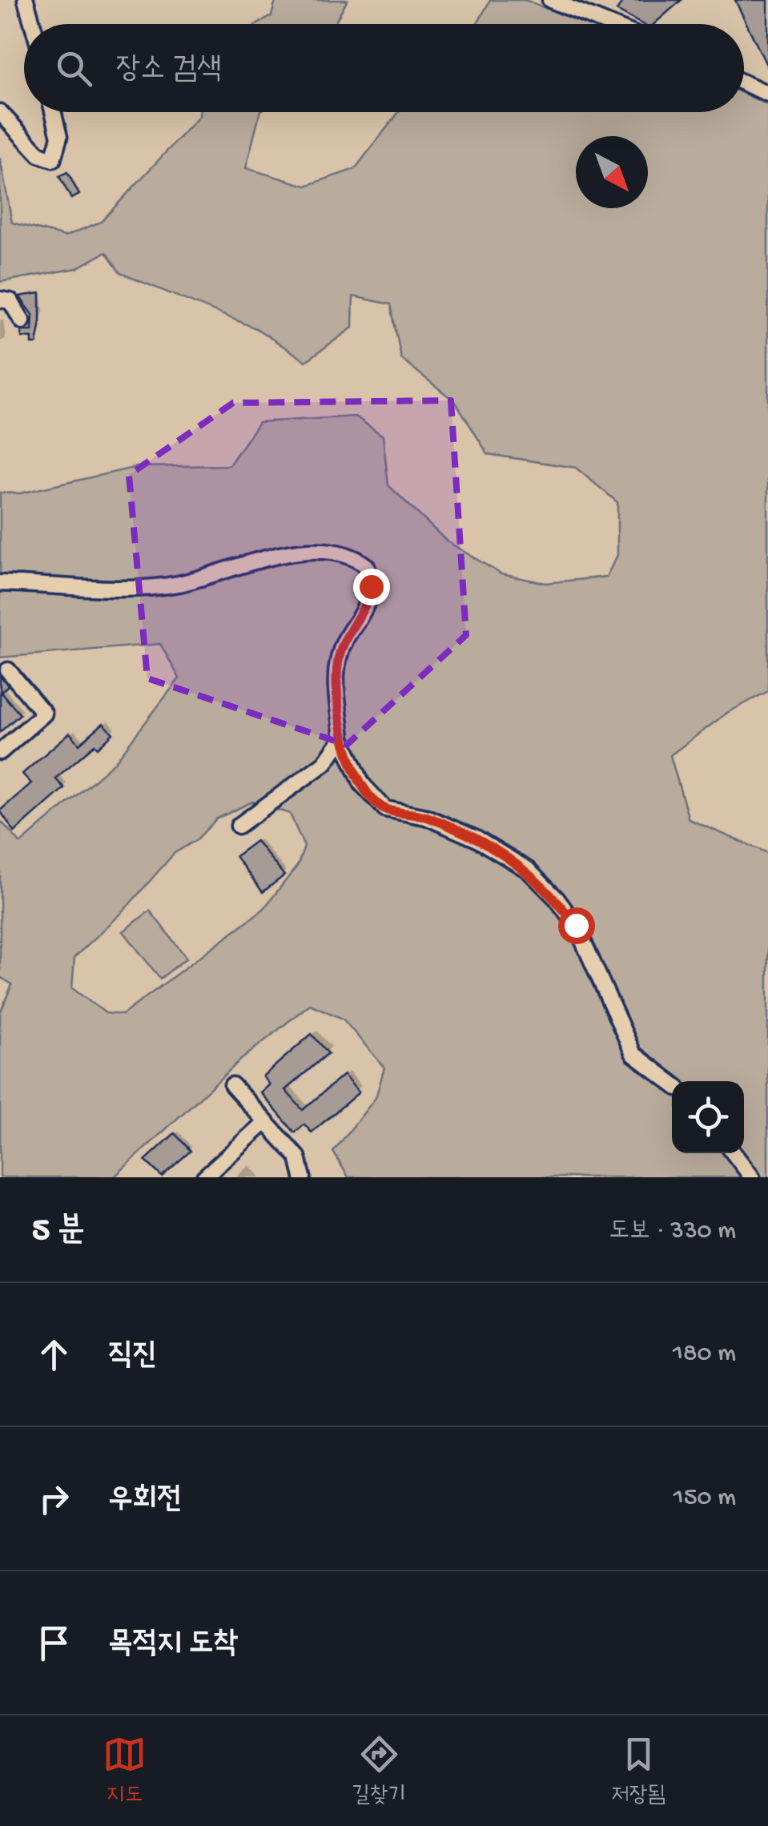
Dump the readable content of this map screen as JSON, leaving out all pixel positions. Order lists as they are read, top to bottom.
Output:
{
  "north": "bottom right",
  "page": {
    "search": "장소 검색",
    "heading": ["5 분", "도보 · 330 m"],
    "list": [
      ["직진", "180 m"],
      ["우회전", "150 m"],
      "목적지 도착"
    ],
    "nav": ["지도", "길찾기", "저장됨"]
  }
}
